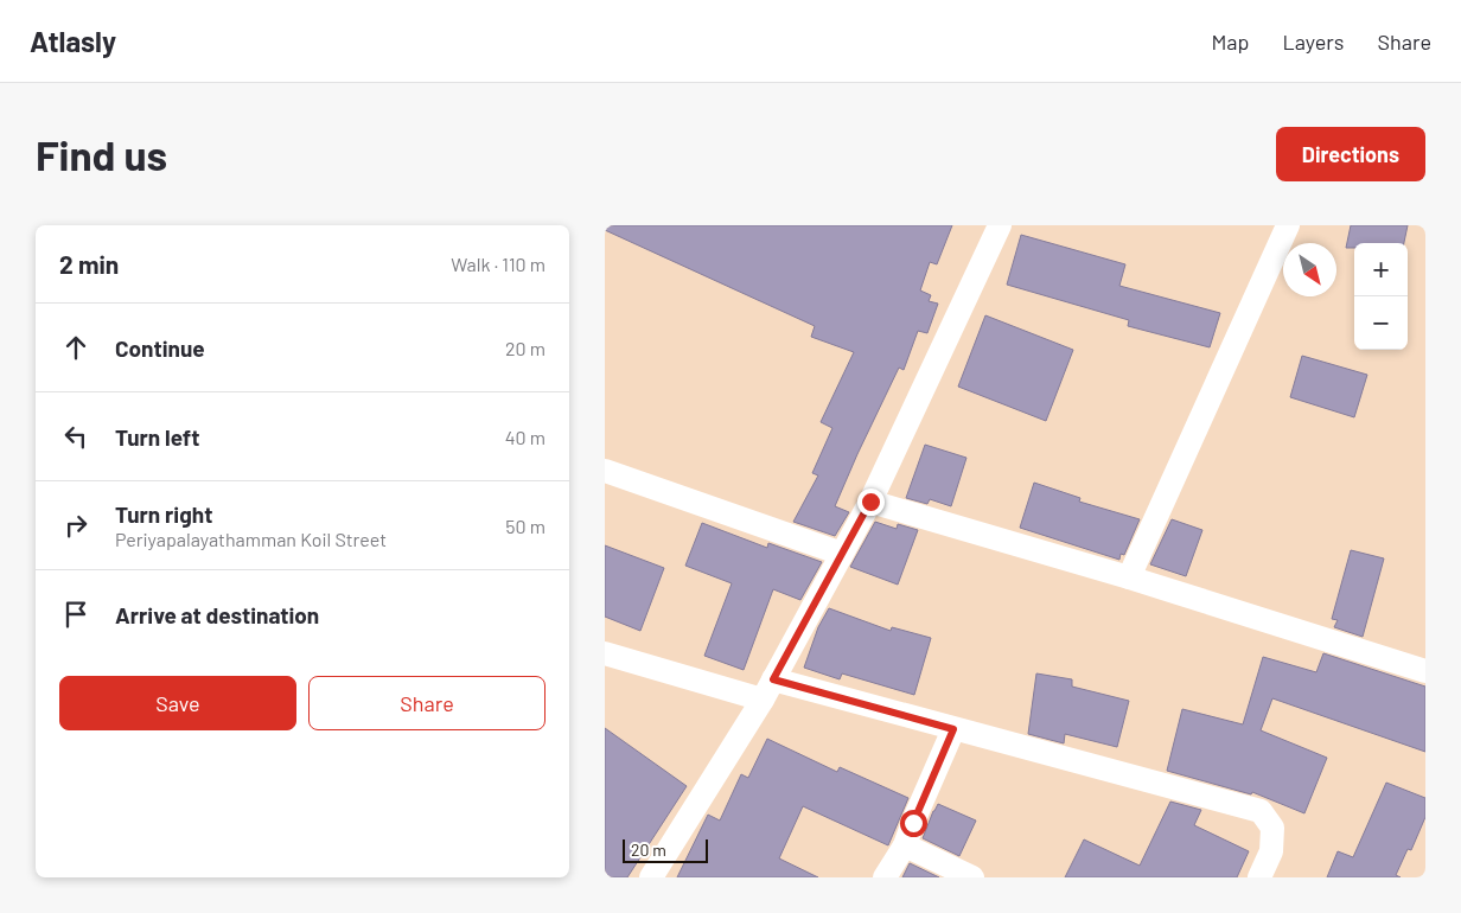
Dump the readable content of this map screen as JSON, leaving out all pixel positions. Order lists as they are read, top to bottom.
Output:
{
  "scale_bar": "20 m",
  "north": "bottom right",
  "page": {
    "header": "Atlasly",
    "nav": ["Map", "Layers", "Share"],
    "buttons": [
      "Directions",
      ["Save", "Share"]
    ],
    "title": "Find us",
    "heading": ["2 min", "Walk · 110 m"],
    "map_buttons": ["+", "−"],
    "list": [
      ["Continue", "20 m"],
      ["Turn left", "40 m"],
      ["Turn right", "Periyapalayathamman Koil Street", "50 m"],
      "Arrive at destination"
    ],
    "scale": "20 m"
  }
}
